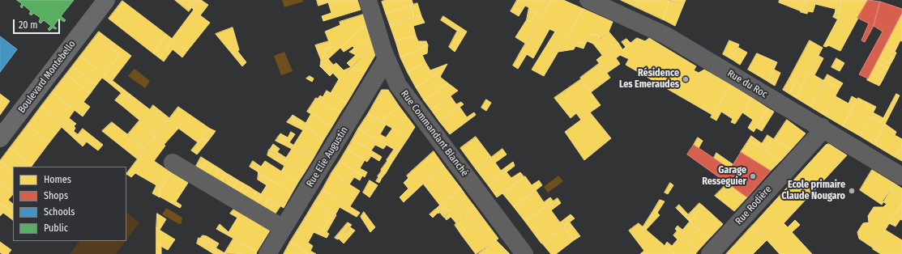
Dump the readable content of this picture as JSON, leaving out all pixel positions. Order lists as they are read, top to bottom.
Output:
{
  "streets": {
    "main road": ["Boulevard Montebello"],
    "street": [
      "Rue du Roc",
      "Rue Commandant Blanché",
      "Rue Elie Augustin",
      "Rue Rodière"
    ]
  },
  "crossings": [
    ["Rue du Roc", "Rue Rodière"],
    ["Rue Commandant Blanché", "Rue Elie Augustin"]
  ],
  "places": ["Résidence Les Emeraudes", "Garage Resseguier", "Ecole primaire Claude Nougaro"],
  "legend": [
    "Homes",
    "Shops",
    "Schools",
    "Public"
  ],
  "scale_bar": "20 m"
}
